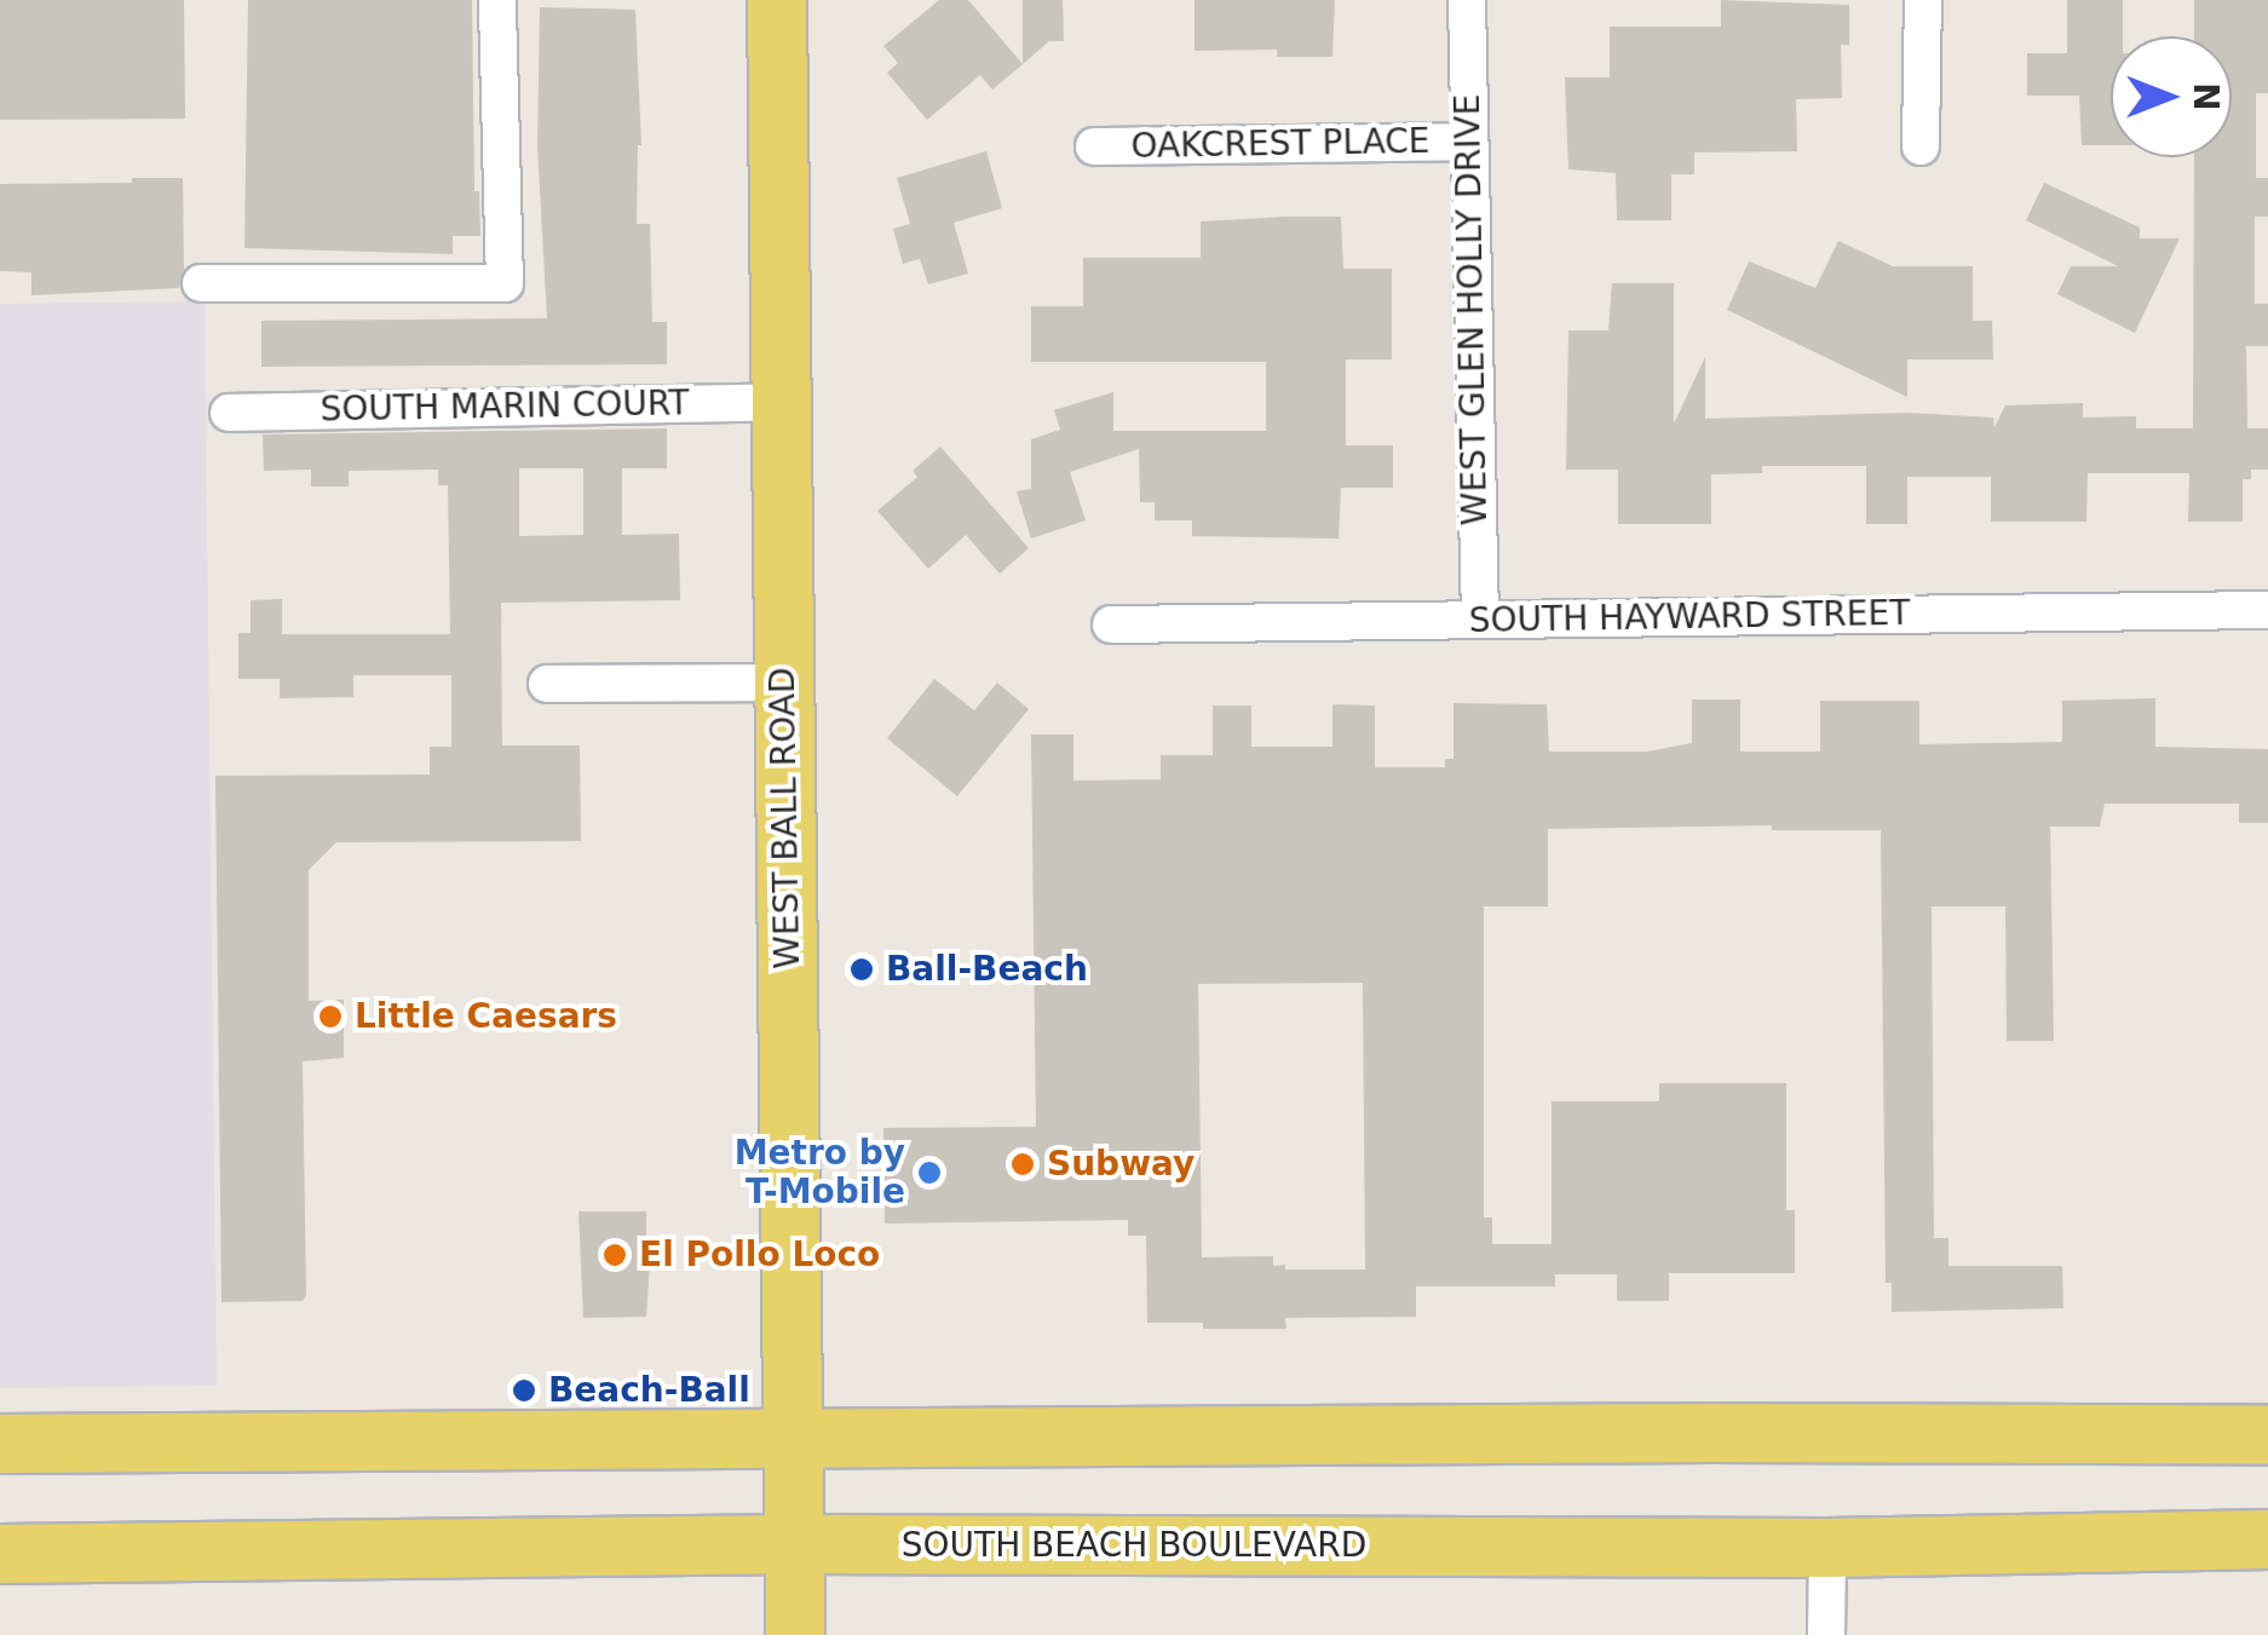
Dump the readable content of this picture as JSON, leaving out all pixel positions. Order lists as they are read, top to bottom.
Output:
{
  "streets": {
    "main road": ["WEST BALL ROAD", "SOUTH BEACH BOULEVARD"],
    "street": [
      "OAKCREST PLACE",
      "WEST GLEN HOLLY DRIVE",
      "SOUTH MARIN COURT",
      "SOUTH HAYWARD STREET"
    ]
  },
  "crossings": [
    ["OAKCREST PLACE", "WEST GLEN HOLLY DRIVE"],
    ["WEST GLEN HOLLY DRIVE", "SOUTH HAYWARD STREET"],
    ["SOUTH MARIN COURT", "WEST BALL ROAD"],
    ["WEST BALL ROAD", "SOUTH BEACH BOULEVARD"]
  ],
  "places": [
    "Ball-Beach",
    "Little Caesars",
    "Subway",
    "Metro by T-Mobile",
    "El Pollo Loco",
    "Beach-Ball"
  ],
  "north": "right"
}
